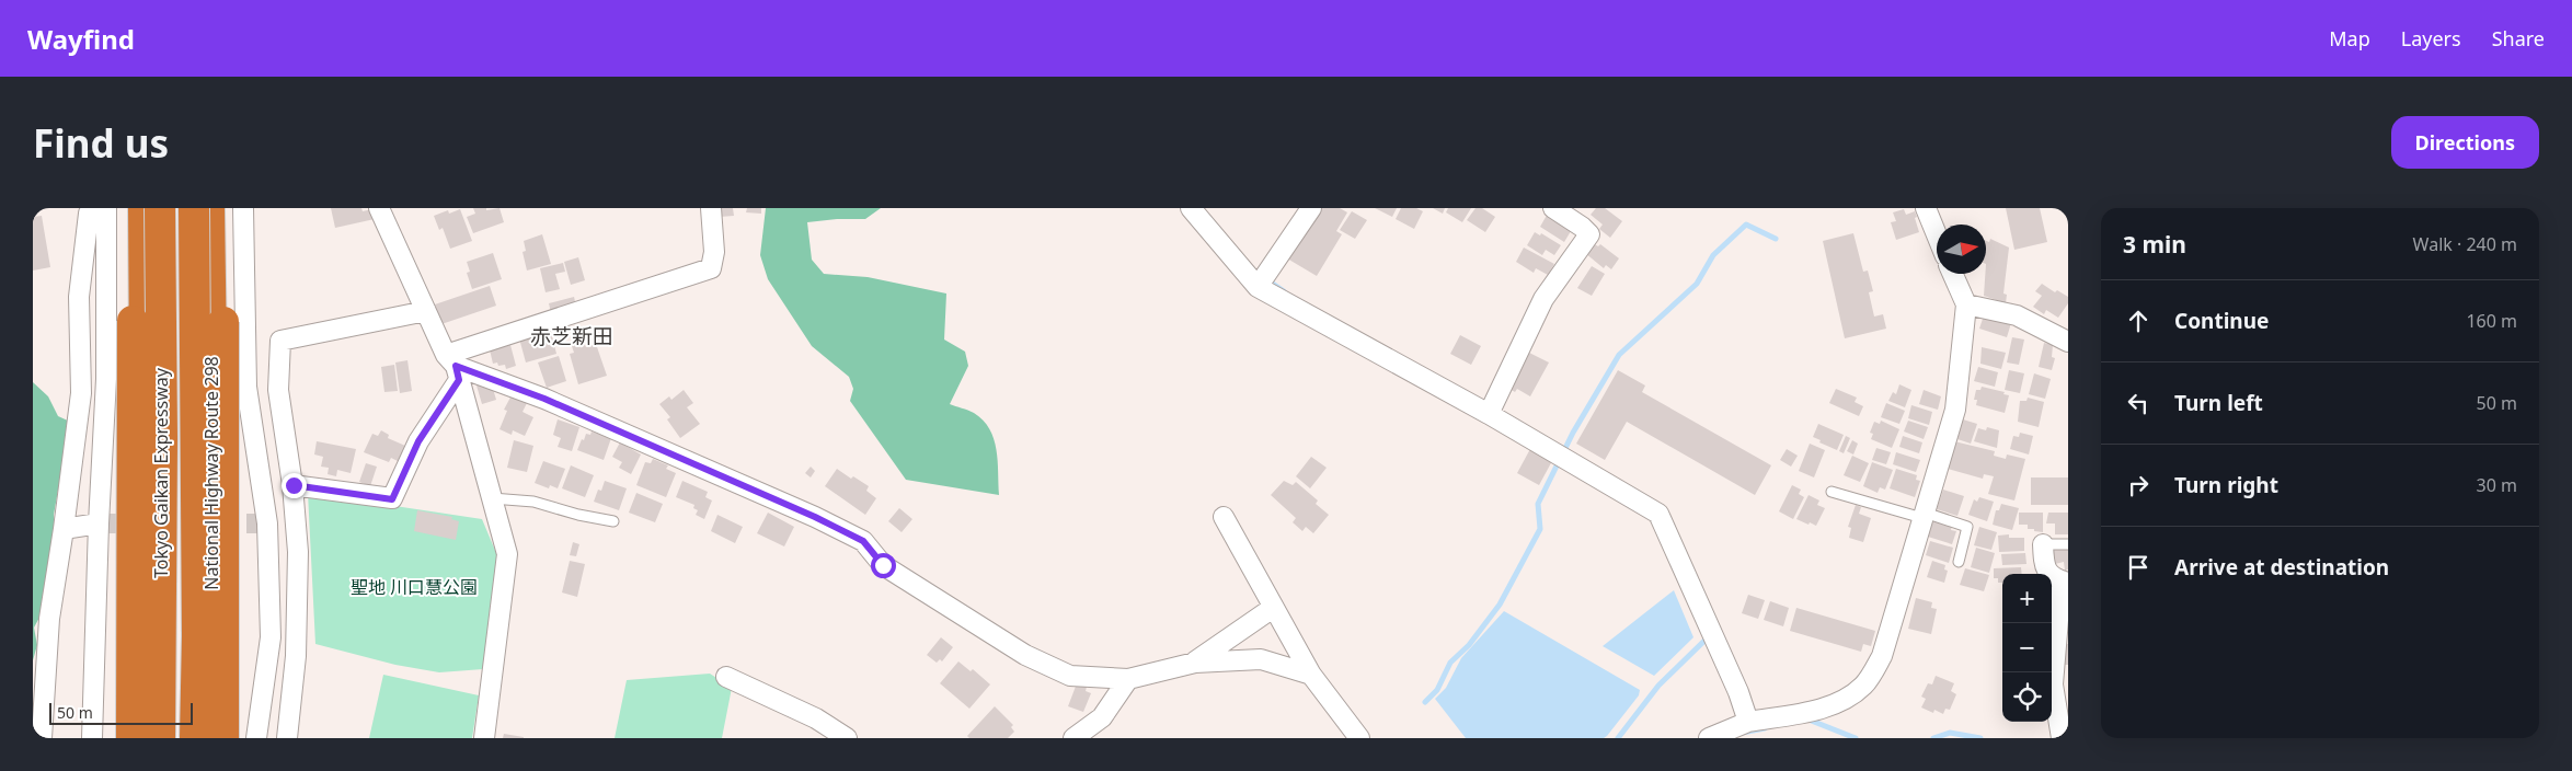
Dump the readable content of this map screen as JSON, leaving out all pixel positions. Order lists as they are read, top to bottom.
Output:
{
  "streets": {
    "highway": ["Tokyo Gaikan Expressway", "National Highway Route 298"]
  },
  "districts": ["赤芝新田"],
  "parks": ["聖地 川口慧公園"],
  "scale_bar": "50 m",
  "north": "right",
  "page": {
    "header": "Wayfind",
    "nav": ["Map", "Layers", "Share"],
    "buttons": "Directions",
    "title": "Find us",
    "heading": ["3 min", "Walk · 240 m"],
    "list": [
      ["Continue", "160 m"],
      ["Turn left", "50 m"],
      ["Turn right", "30 m"],
      "Arrive at destination"
    ],
    "map_buttons": ["+", "−"],
    "scale": "50 m"
  }
}
